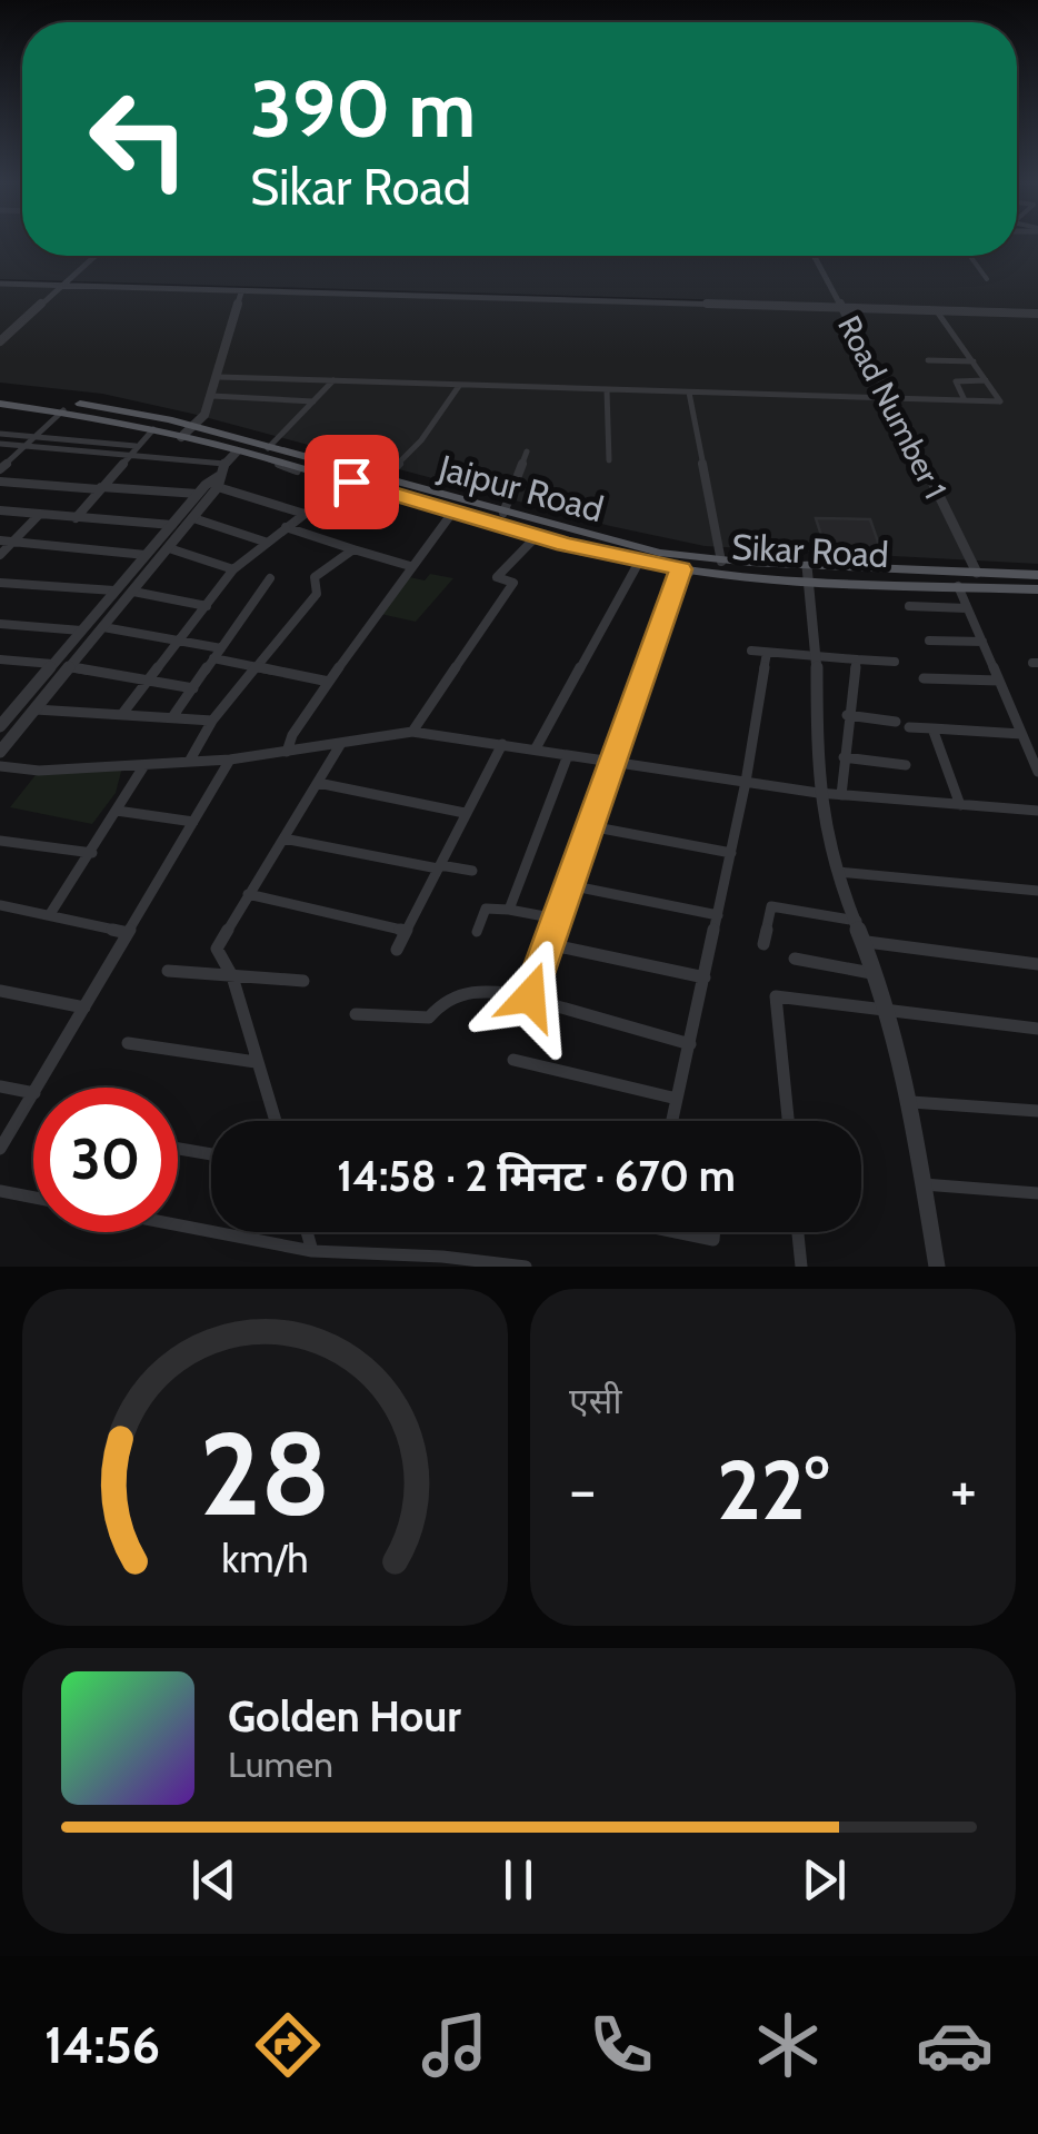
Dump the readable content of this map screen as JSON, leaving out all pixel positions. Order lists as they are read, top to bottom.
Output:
{
  "streets": {
    "main road": ["Jaipur Road", "Sikar Road"],
    "street": ["Road Number 1"]
  },
  "crossings": [
    ["Road Number 1", "Jaipur Road"],
    ["Jaipur Road", "Sikar Road"]
  ],
  "page": {
    "turn": ["390 m", "Sikar Road"],
    "limit": "30",
    "trip": "14:58 · 2 मिनट · 670 m",
    "tile": "एसी",
    "heat": ["−", "22°", "+"],
    "song": ["Golden Hour", "Lumen"],
    "tabs": "14:56",
    "gauge": ["28", "km/h"]
  }
}
